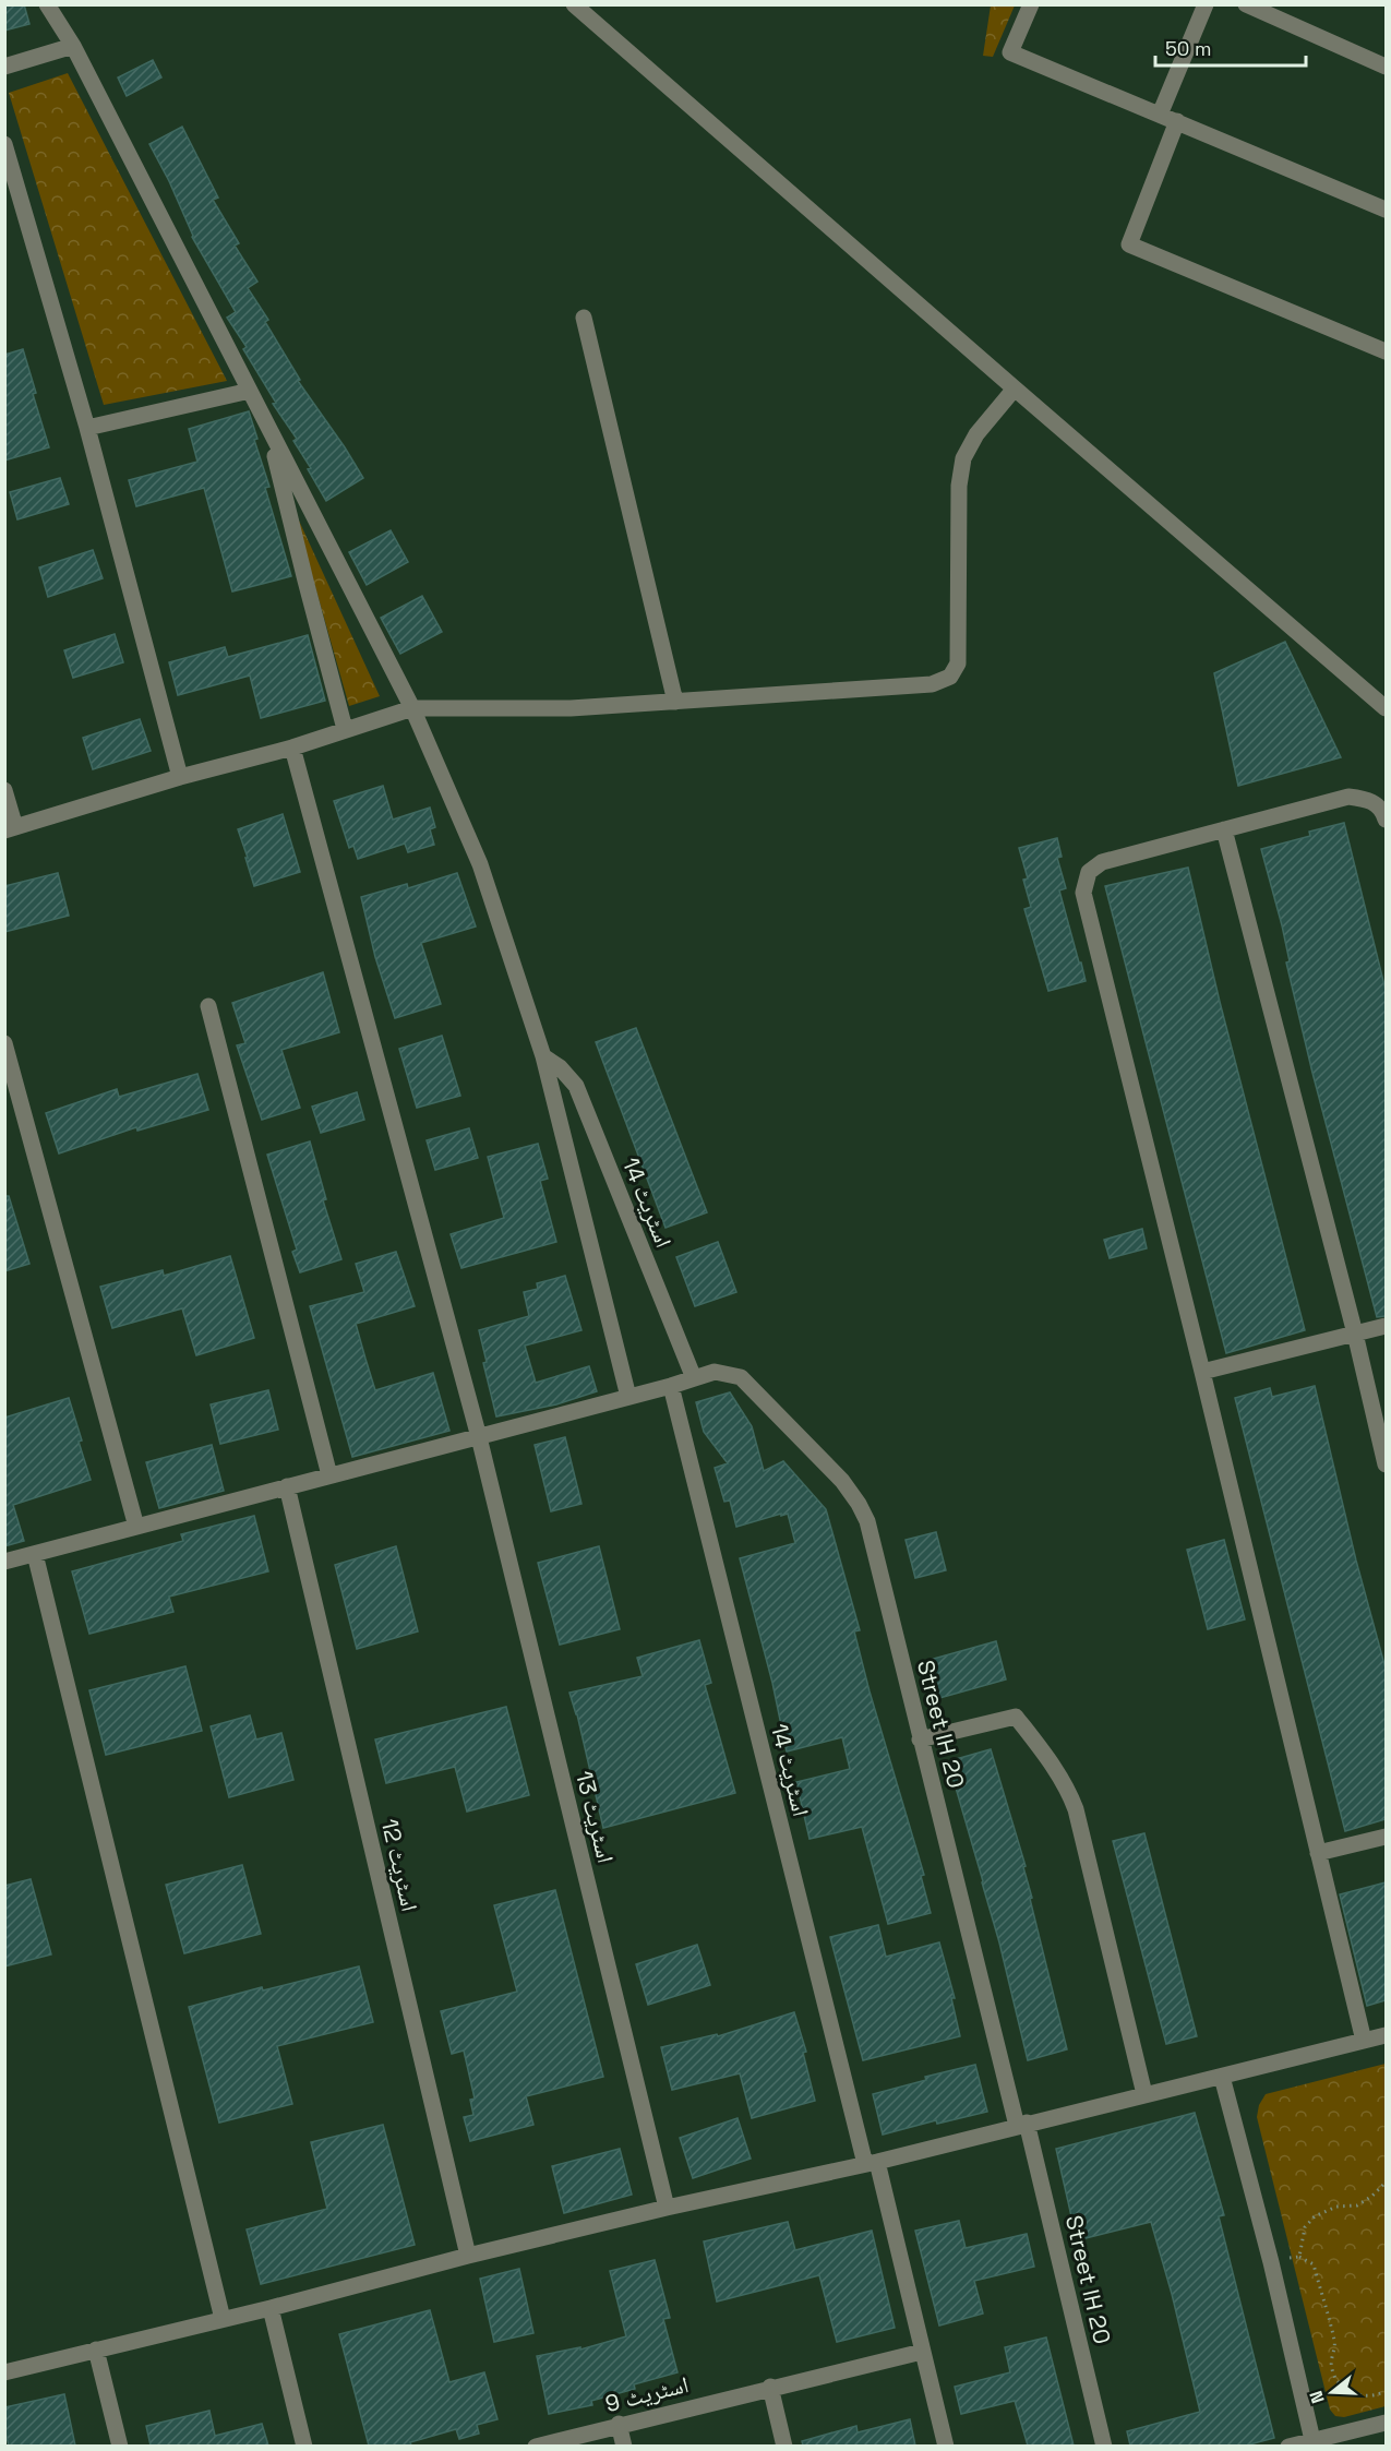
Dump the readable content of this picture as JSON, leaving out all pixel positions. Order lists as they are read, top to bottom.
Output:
{
  "streets": {
    "street": [
      "اسٹریٹ 14",
      "Street IH 20",
      "اسٹریٹ 13",
      "اسٹریٹ 12",
      "اسٹریٹ 9"
    ]
  },
  "crossings": [
    ["اسٹریٹ 14", "Street IH 20"],
    ["اسٹریٹ 14", "اسٹریٹ 9"]
  ],
  "scale_bar": "50 m",
  "north": "left"
}
